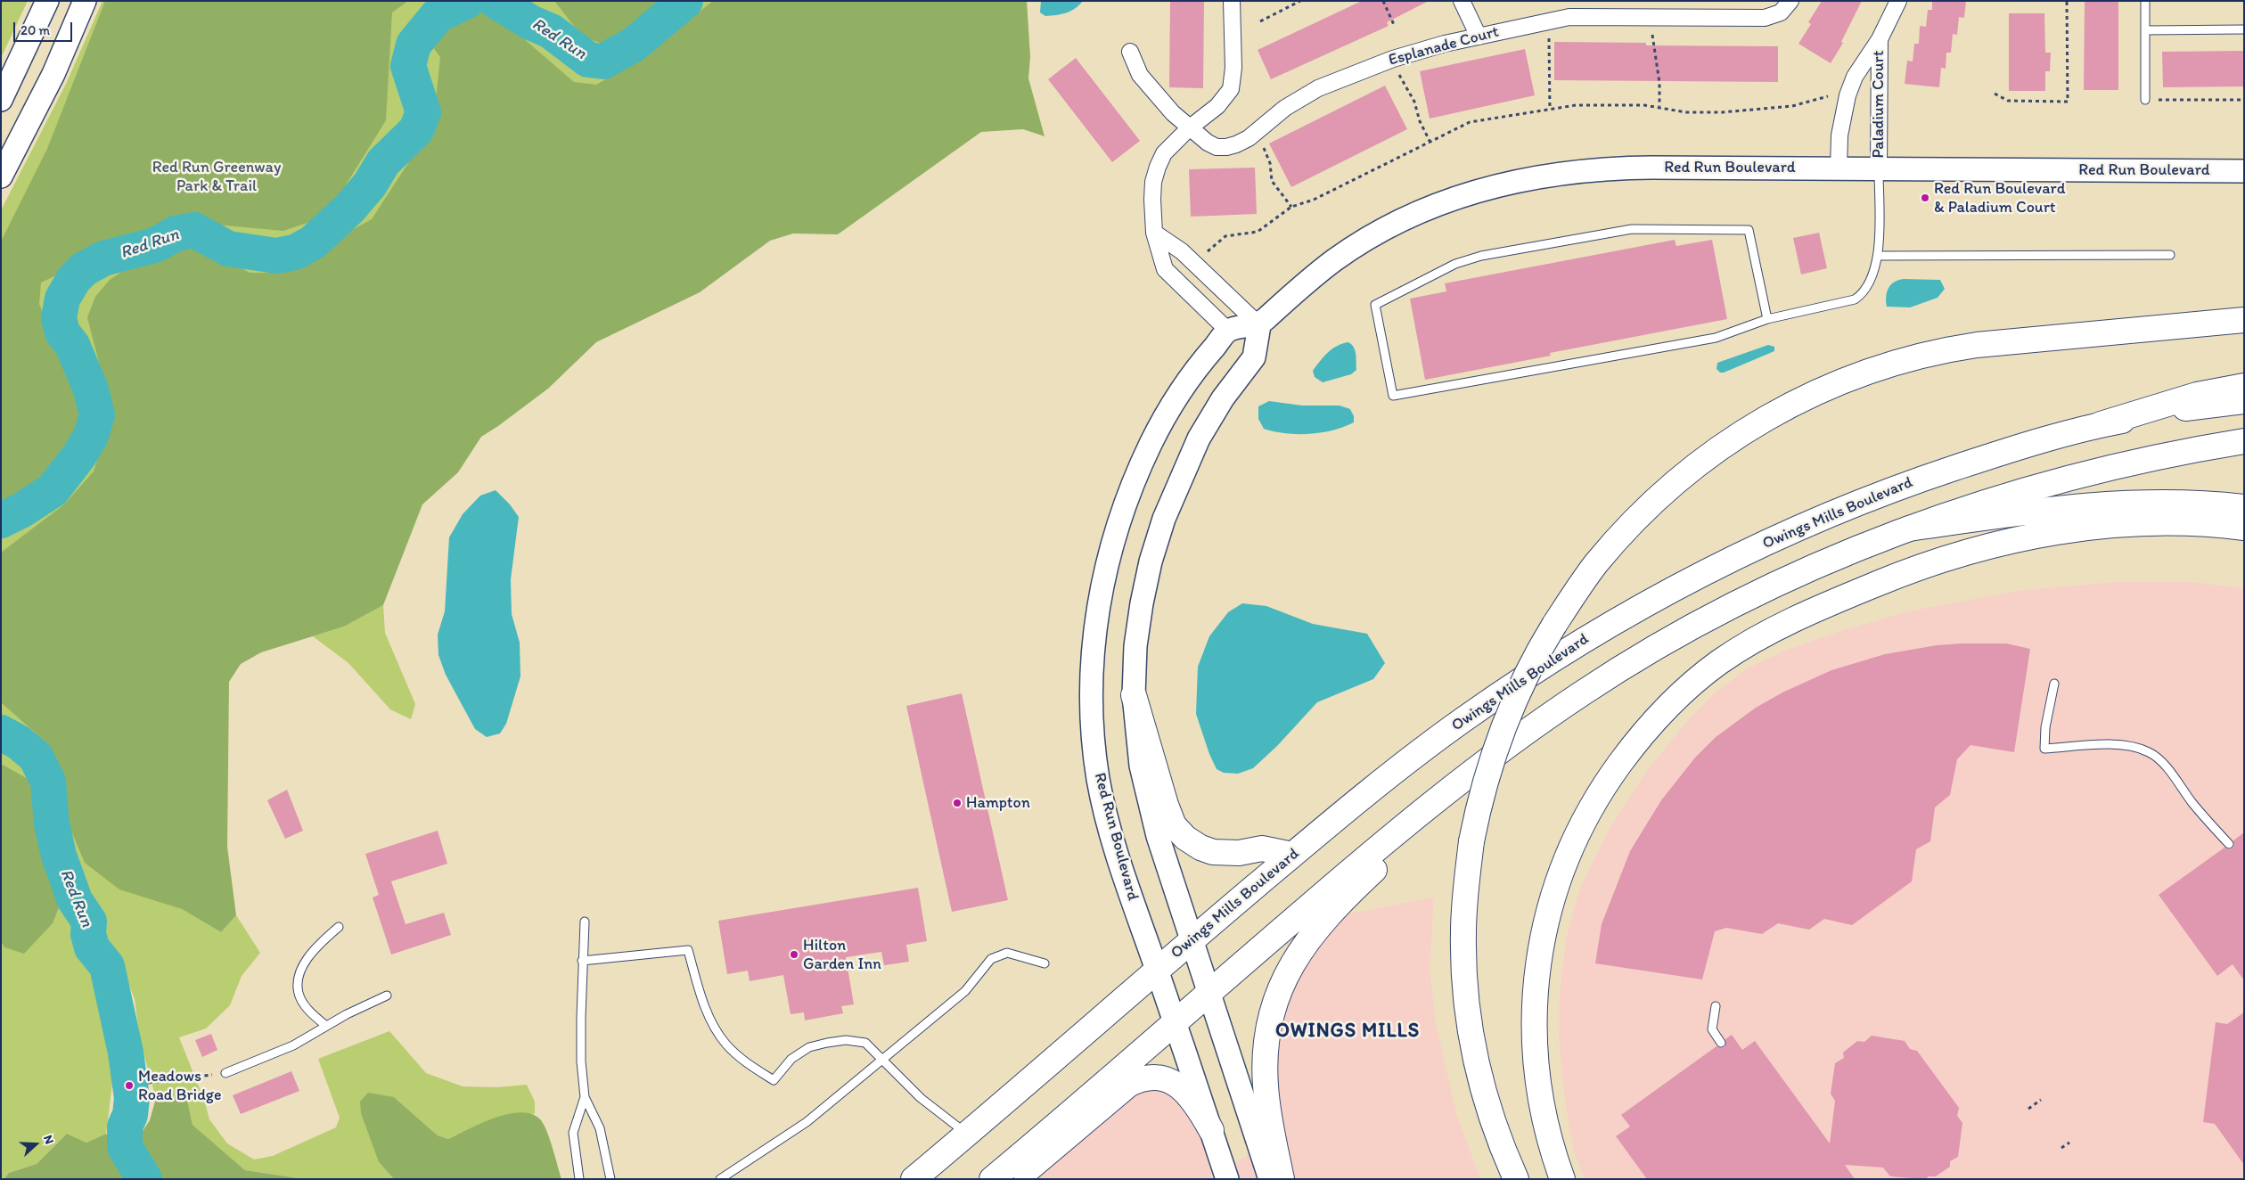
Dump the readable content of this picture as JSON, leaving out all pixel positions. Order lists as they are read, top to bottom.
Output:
{
  "streets": {
    "main road": ["Red Run Boulevard", "Owings Mills Boulevard"],
    "street": ["Esplanade Court", "Paladium Court"]
  },
  "crossings": [
    ["Paladium Court", "Red Run Boulevard"],
    ["Red Run Boulevard", "Owings Mills Boulevard"]
  ],
  "districts": ["OWINGS MILLS"],
  "water": ["Red Run"],
  "parks": ["Red Run Greenway Park & Trail"],
  "places": [
    "Red Run Boulevard & Paladium Court",
    "Hampton",
    "Hilton Garden Inn",
    "Meadows Road Bridge"
  ],
  "scale_bar": "20 m",
  "north": "right"
}
